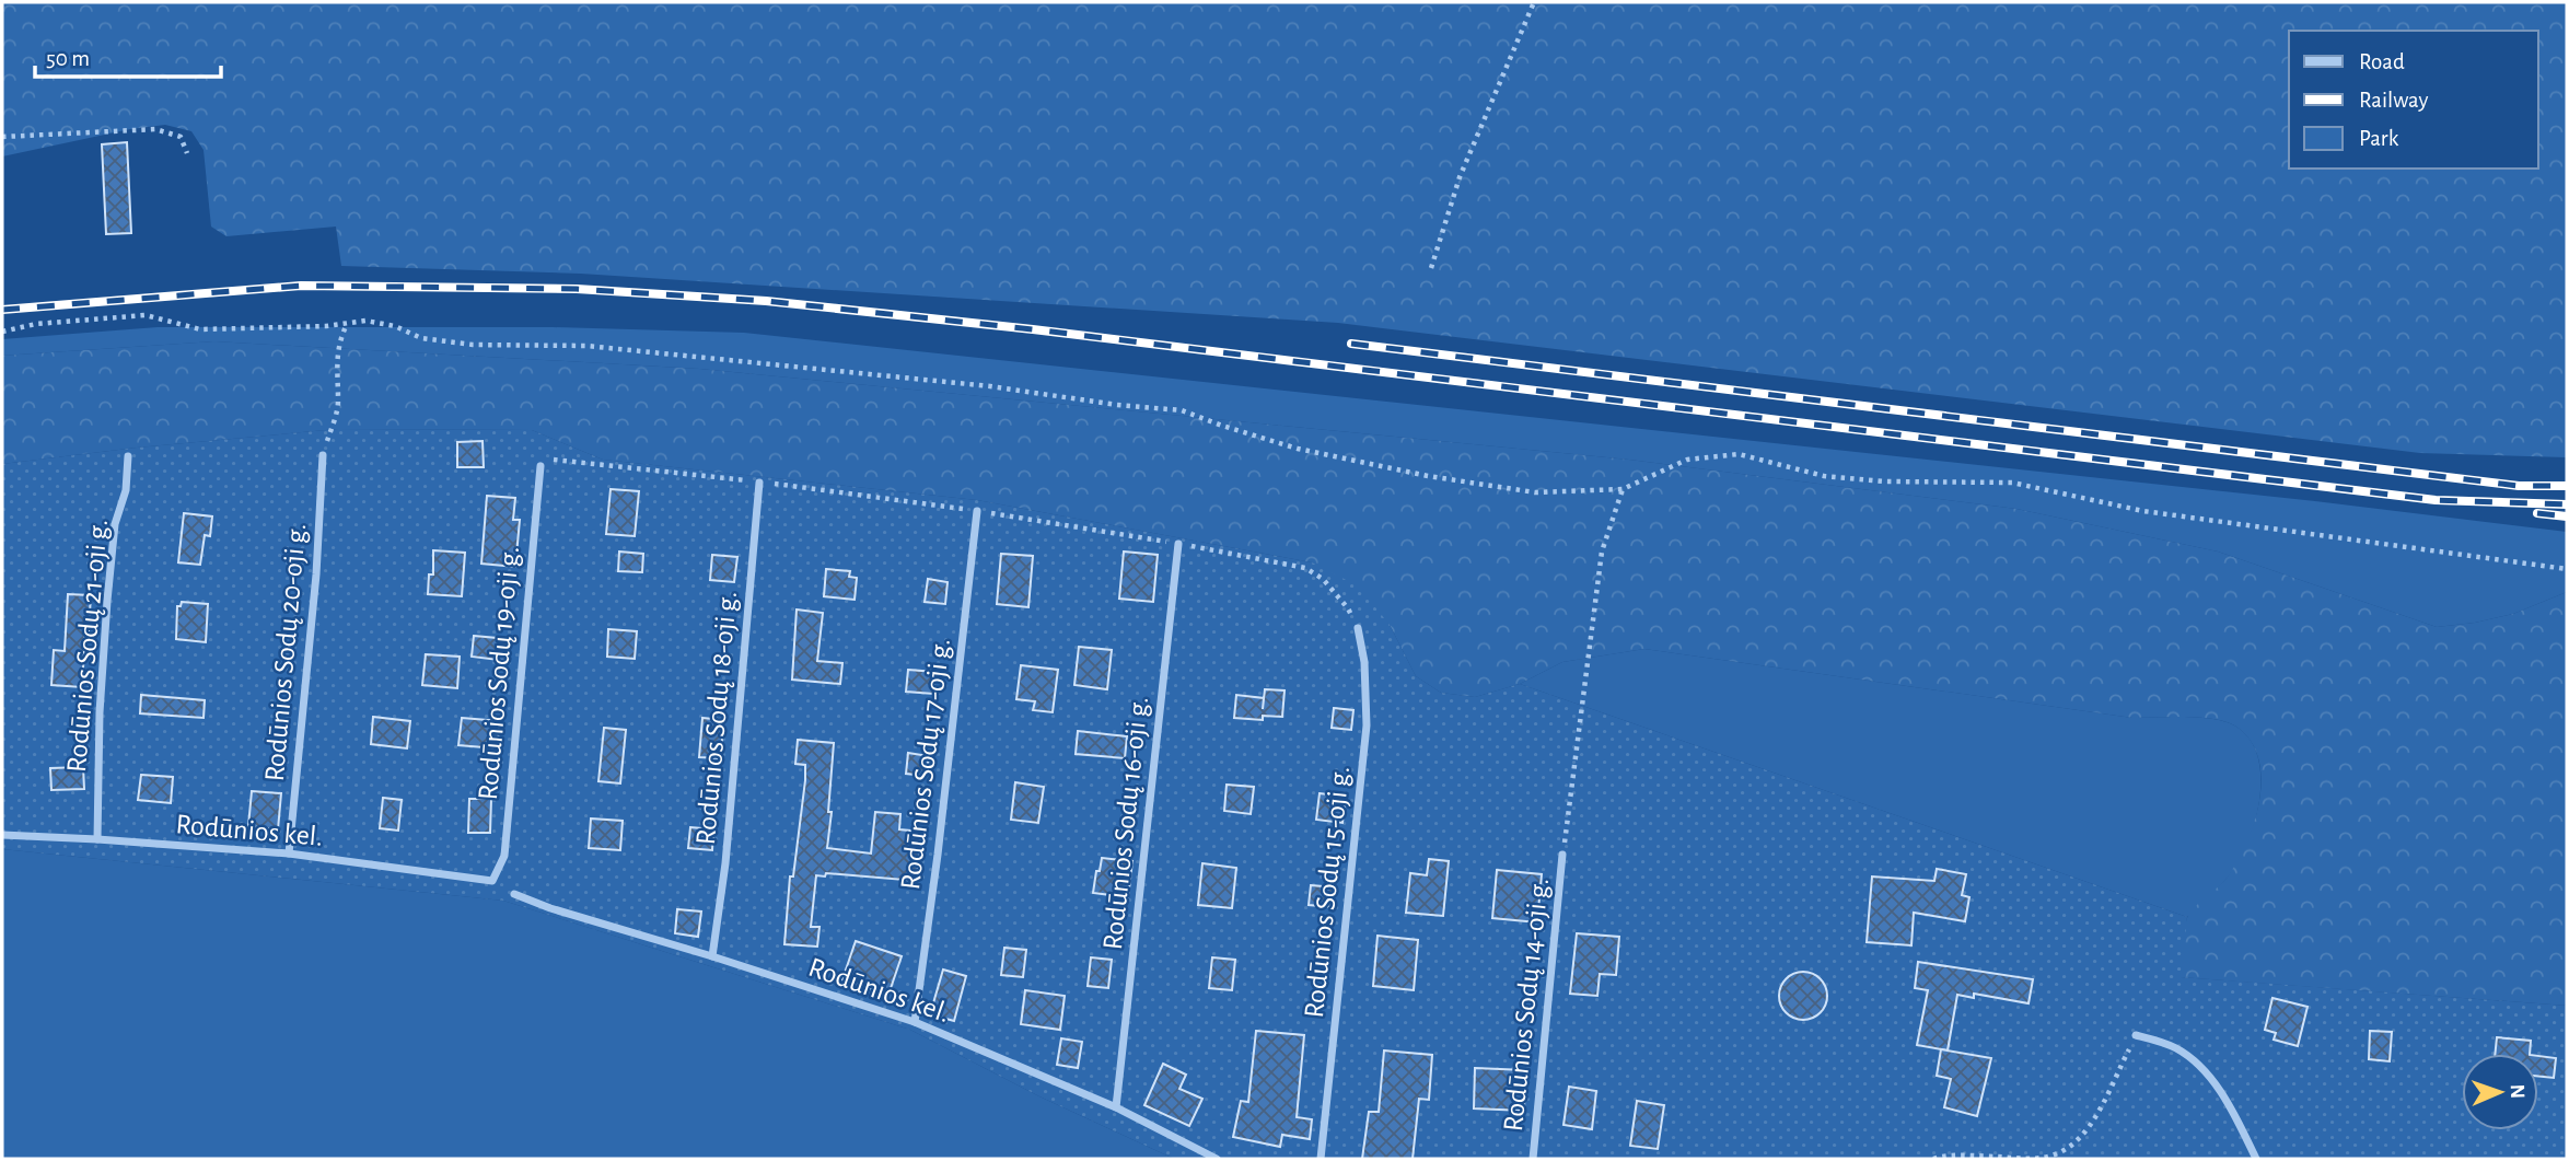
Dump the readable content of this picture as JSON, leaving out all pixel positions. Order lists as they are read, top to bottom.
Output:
{
  "streets": {
    "street": [
      "Rodūnios Sodų 21-oji g.",
      "Rodūnios Sodų 20-oji g.",
      "Rodūnios Sodų 19-oji g.",
      "Rodūnios Sodų 18-oji g.",
      "Rodūnios Sodų 17-oji g.",
      "Rodūnios Sodų 16-oji g.",
      "Rodūnios kel.",
      "Rodūnios Sodų 15-oji g.",
      "Rodūnios Sodų 14-oji g."
    ]
  },
  "crossings": [
    ["Rodūnios Sodų 21-oji g.", "Rodūnios kel."],
    ["Rodūnios Sodų 20-oji g.", "Rodūnios kel."],
    ["Rodūnios Sodų 19-oji g.", "Rodūnios kel."],
    ["Rodūnios Sodų 18-oji g.", "Rodūnios kel."],
    ["Rodūnios Sodų 17-oji g.", "Rodūnios kel."],
    ["Rodūnios Sodų 16-oji g.", "Rodūnios kel."]
  ],
  "legend": ["Road", "Railway", "Park"],
  "scale_bar": "50 m",
  "north": "right"
}
